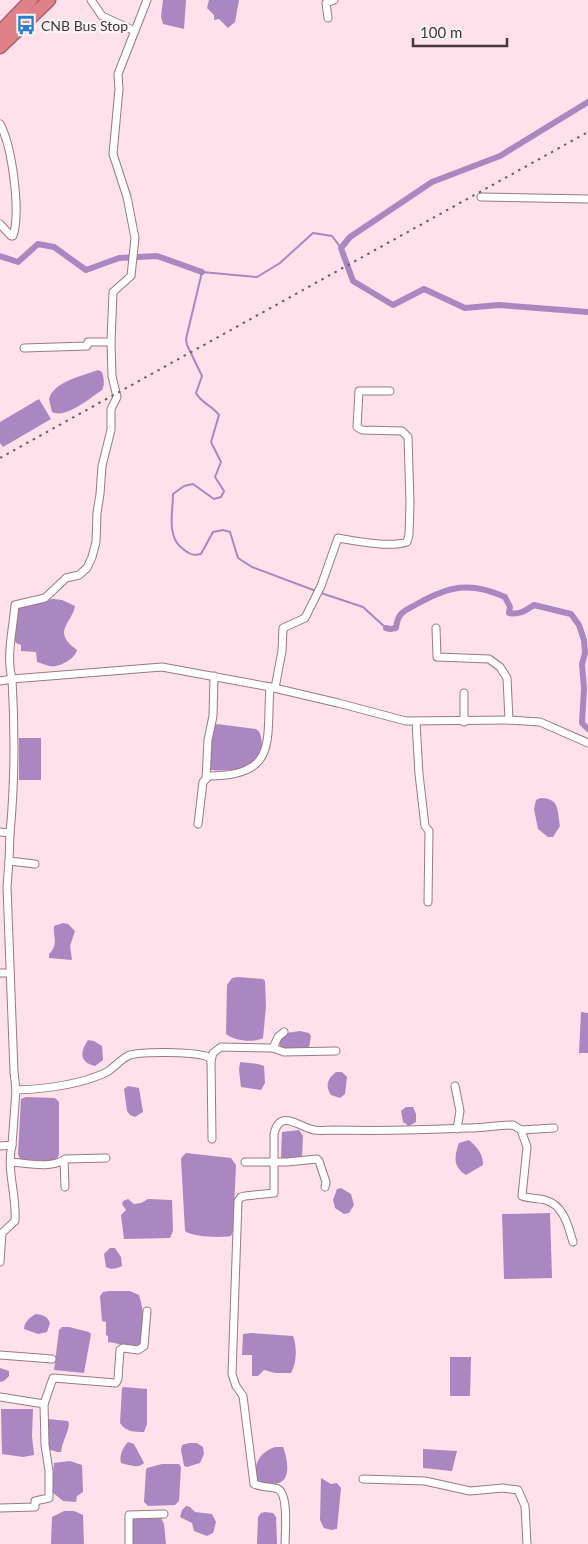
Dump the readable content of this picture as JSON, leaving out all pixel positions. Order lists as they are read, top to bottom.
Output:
{
  "places": {
    "bus stop": ["CNB Bus Stop"]
  },
  "scale_bar": "100 m"
}
